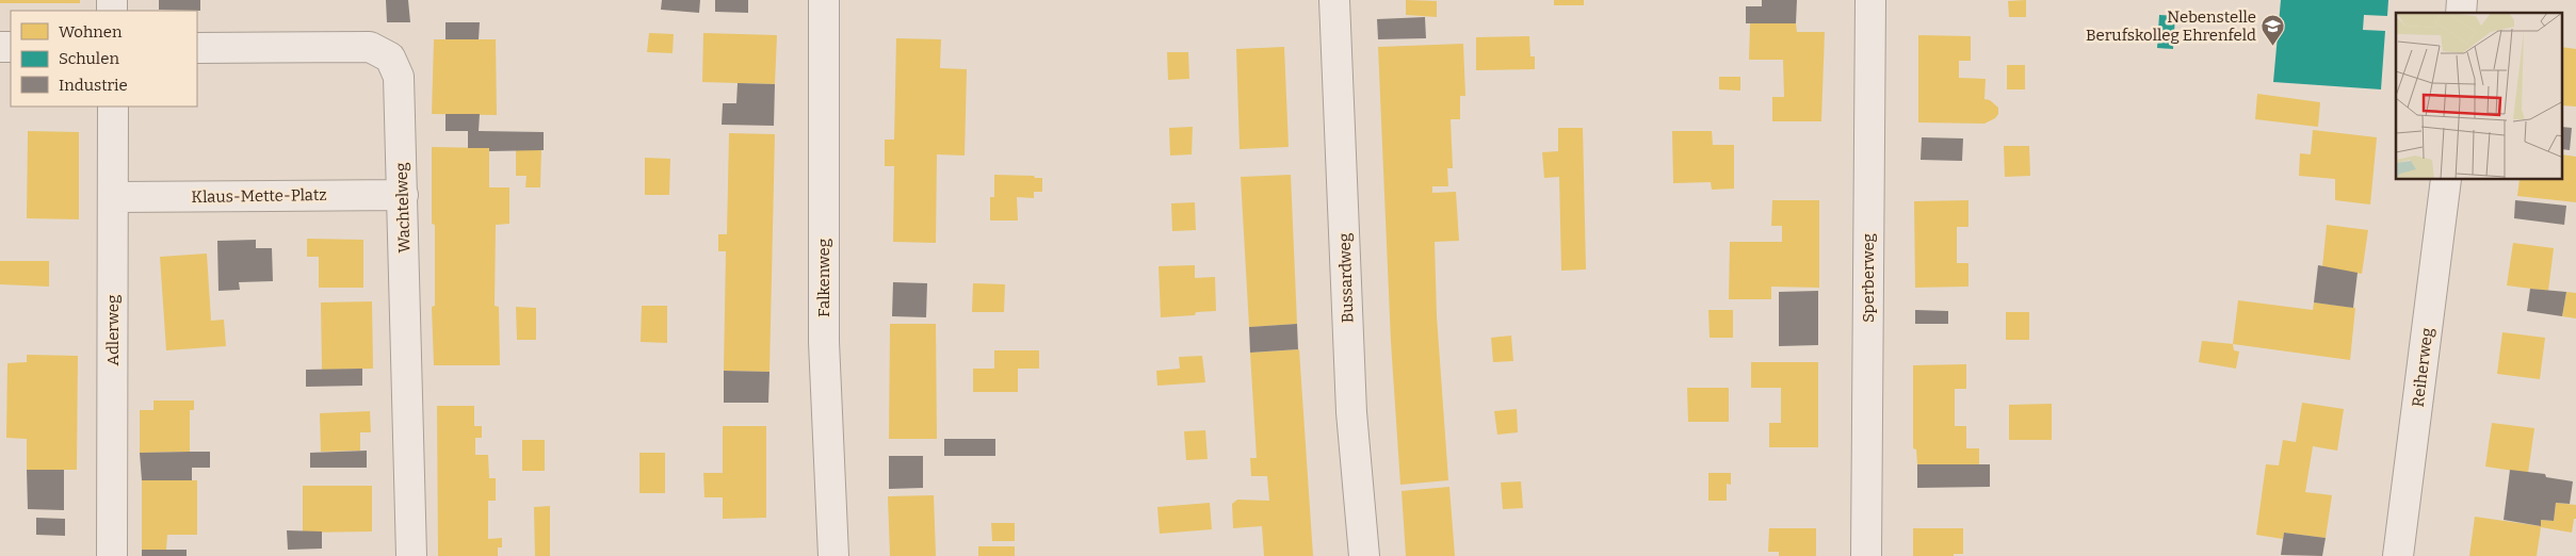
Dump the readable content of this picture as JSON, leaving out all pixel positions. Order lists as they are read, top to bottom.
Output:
{
  "streets": {
    "street": [
      "Klaus-Mette-Platz",
      "Wachtelweg",
      "Falkenweg",
      "Bussardweg",
      "Sperberweg",
      "Adlerweg",
      "Reiherweg"
    ]
  },
  "crossings": [
    ["Klaus-Mette-Platz", "Wachtelweg"],
    ["Klaus-Mette-Platz", "Adlerweg"]
  ],
  "places": {
    "school or university": ["Nebenstelle Berufskolleg Ehrenfeld"]
  },
  "legend": ["Wohnen", "Schulen", "Industrie"]
}
